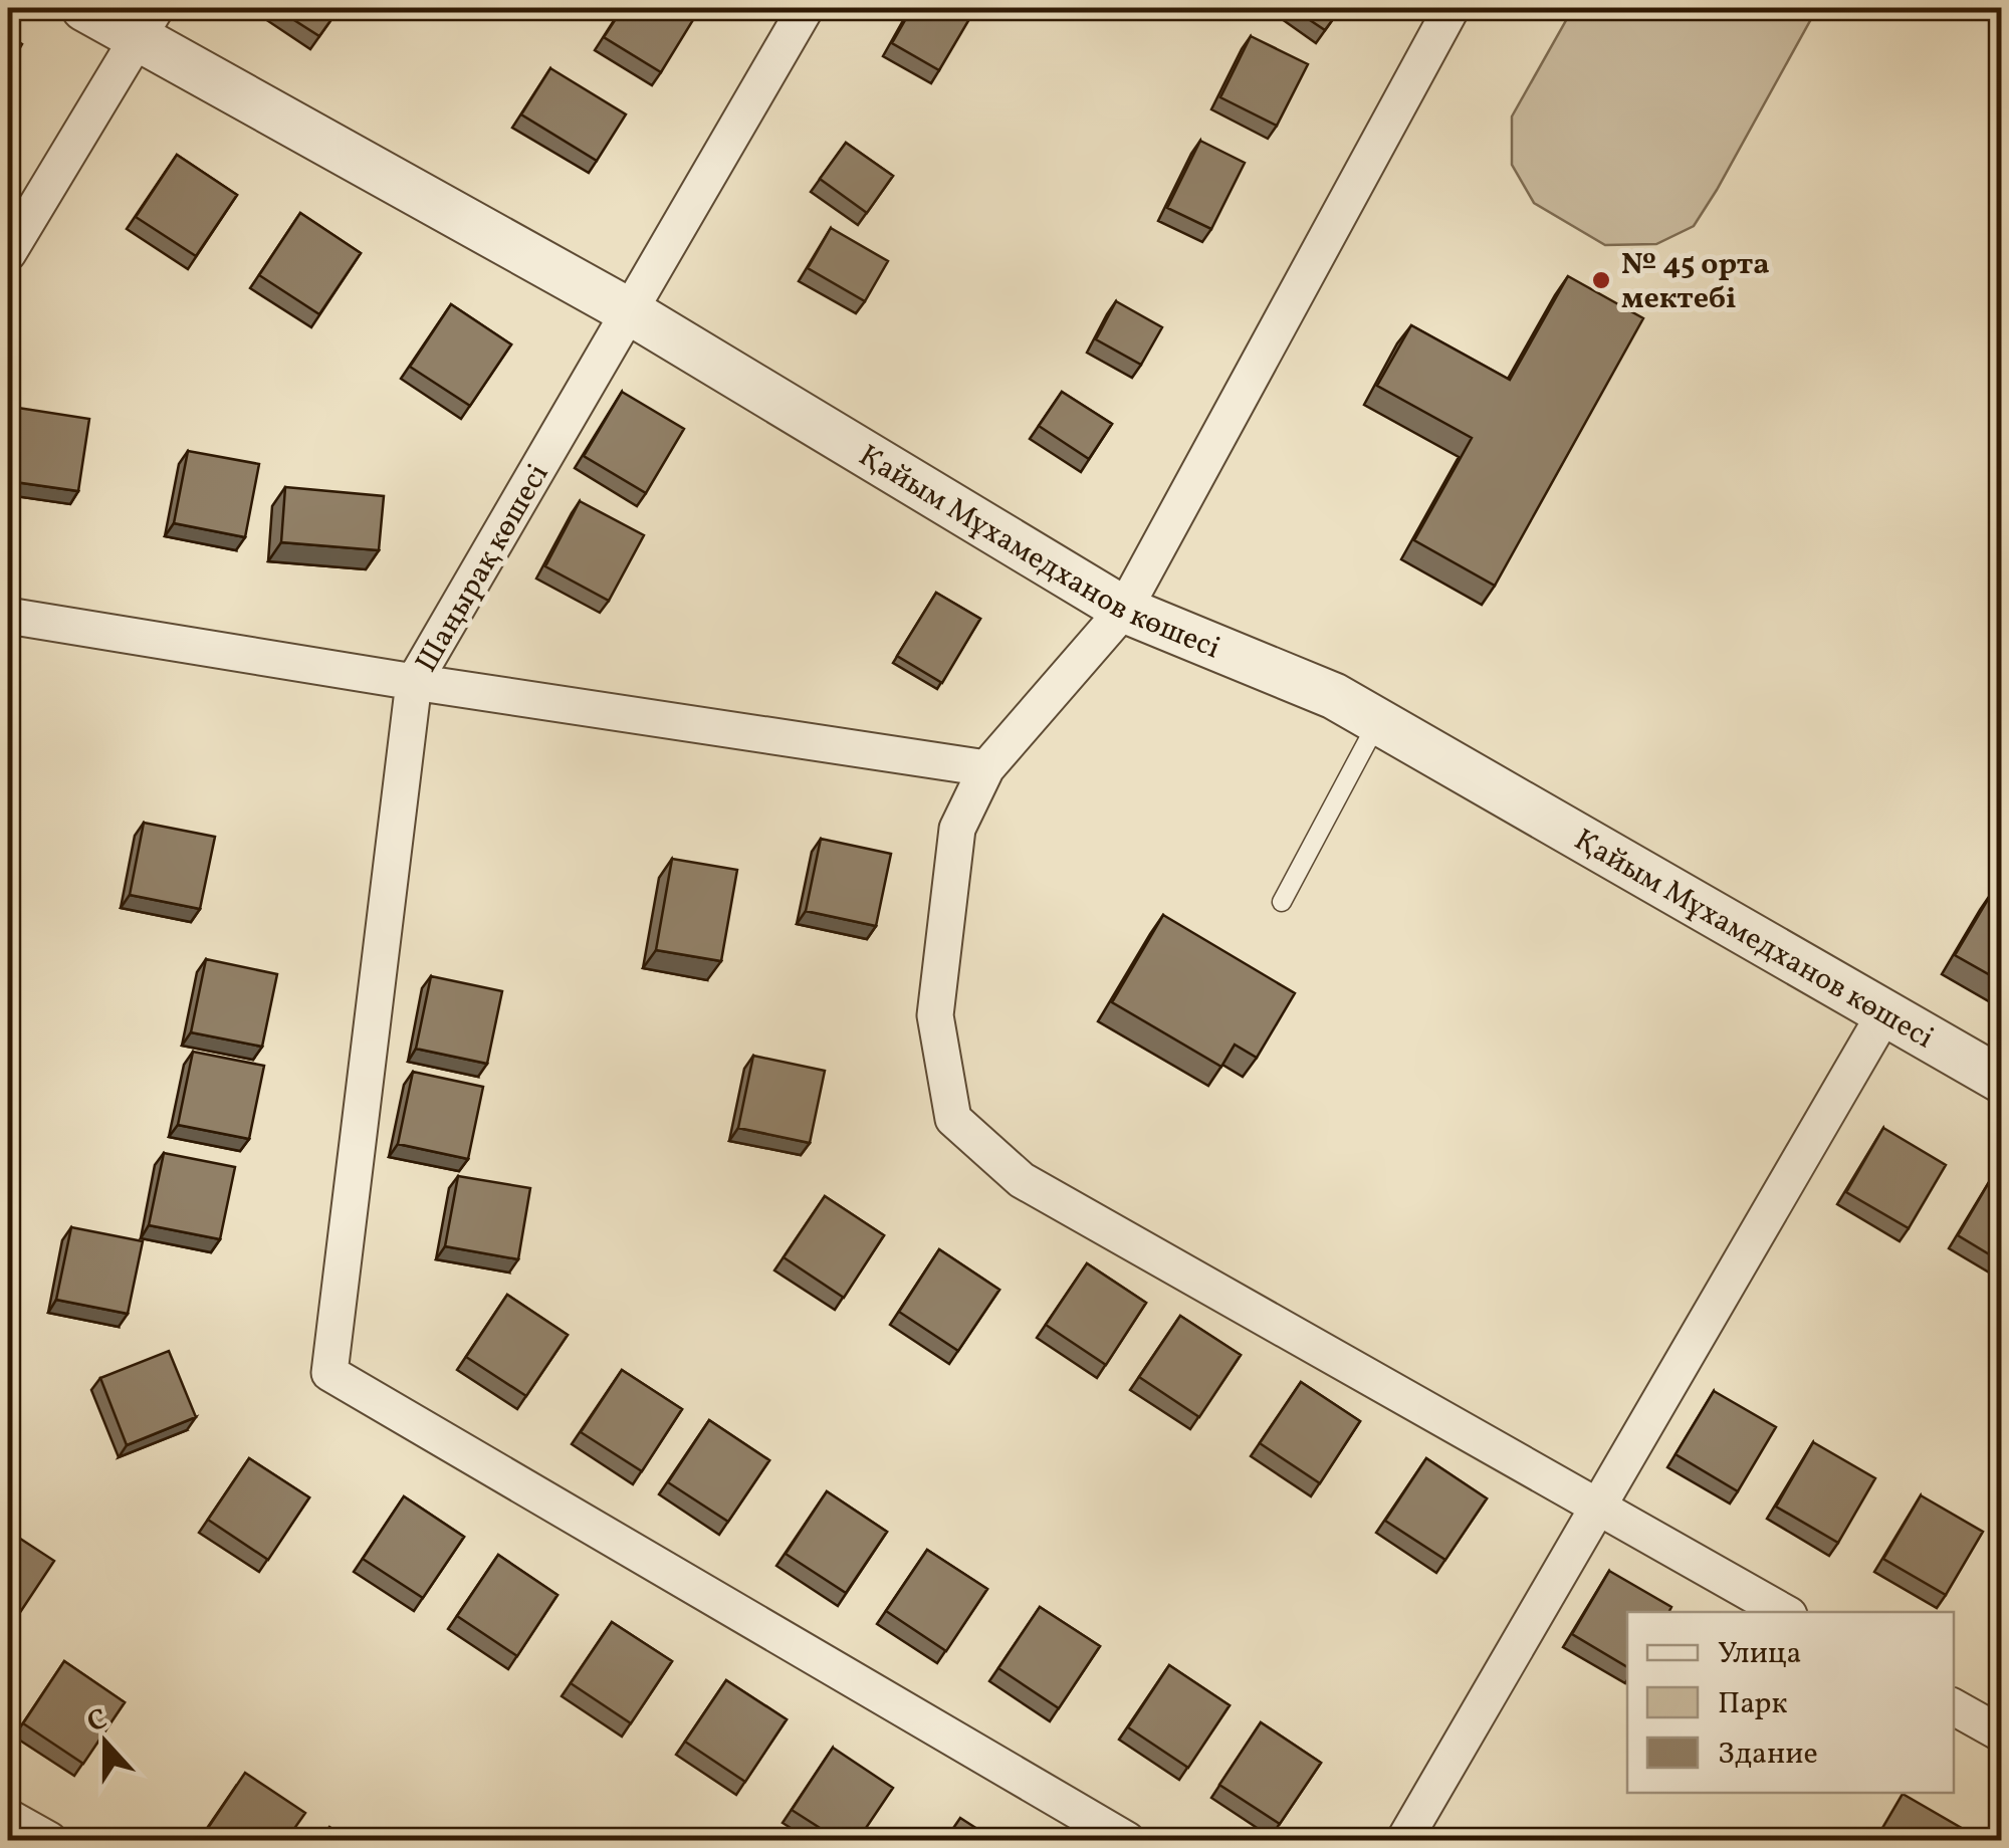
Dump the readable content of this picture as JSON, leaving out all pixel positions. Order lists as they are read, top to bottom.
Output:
{
  "streets": {
    "street": ["Қайым Мұхамедханов көшесі", "Шаңырақ көшесі"]
  },
  "crossings": [
    ["Қайым Мұхамедханов көшесі", "Шаңырақ көшесі"]
  ],
  "places": ["№ 45 орта мектебі"],
  "legend": ["Улица", "Парк", "Здание"],
  "north": "top"
}
